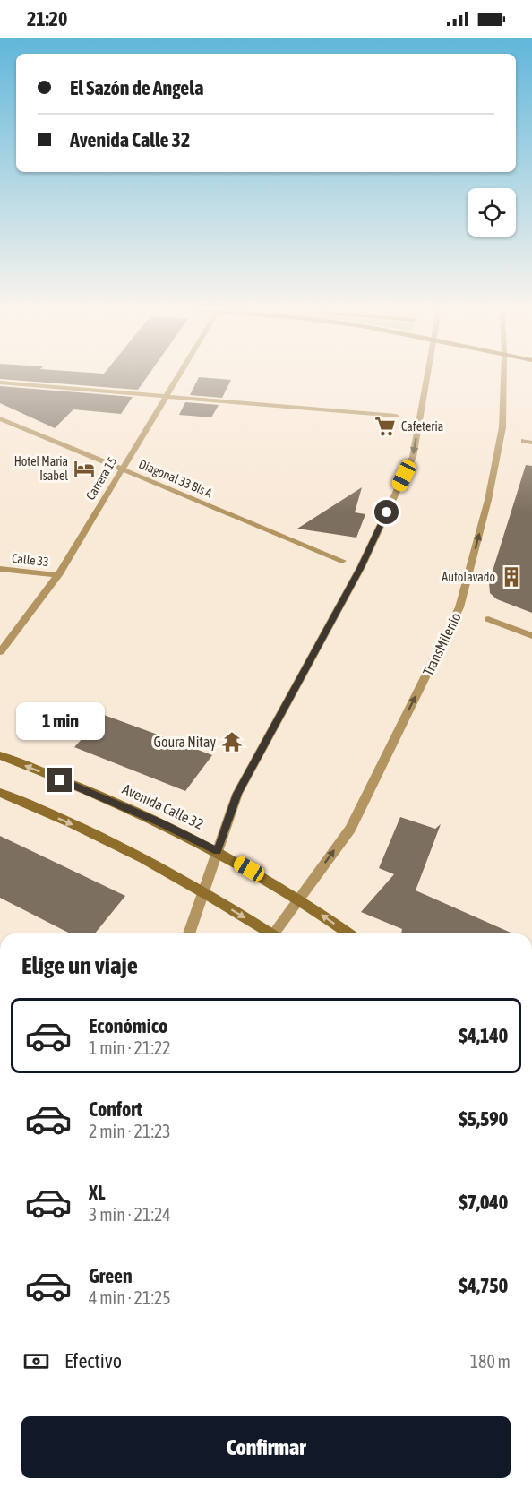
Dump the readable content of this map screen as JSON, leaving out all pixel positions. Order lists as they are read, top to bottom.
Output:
{
  "streets": {
    "main road": ["Avenida Calle 32"],
    "street": [
      "Carrera 15",
      "Diagonal 33 Bis A",
      "Calle 33",
      "TransMilenio"
    ]
  },
  "crossings": [
    ["Carrera 15", "Diagonal 33 Bis A"],
    ["Carrera 15", "Calle 33"],
    ["TransMilenio", "Avenida Calle 32"]
  ],
  "one_way": ["TransMilenio"],
  "places": {
    "supermarket": ["Cafeteria"],
    "hotel": ["Hotel Maria Isabel"],
    "building": ["Autolavado"],
    "temple": ["Goura Nitay"]
  },
  "page": {
    "status": "21:20",
    "banner": ["El Sazón de Angela", "Avenida Calle 32"],
    "bubble": "1 min",
    "heading": "Elige un viaje",
    "list": [
      {
        "name": "Económico",
        "note": "1 min · 21:22",
        "value": "$4,140"
      },
      {
        "name": "Confort",
        "note": "2 min · 21:23",
        "value": "$5,590"
      },
      {
        "name": "XL",
        "note": "3 min · 21:24",
        "value": "$7,040"
      },
      {
        "name": "Green",
        "note": "4 min · 21:25",
        "value": "$4,750"
      }
    ],
    "pay": ["Efectivo", "180 m"],
    "buttons": "Confirmar"
  }
}
